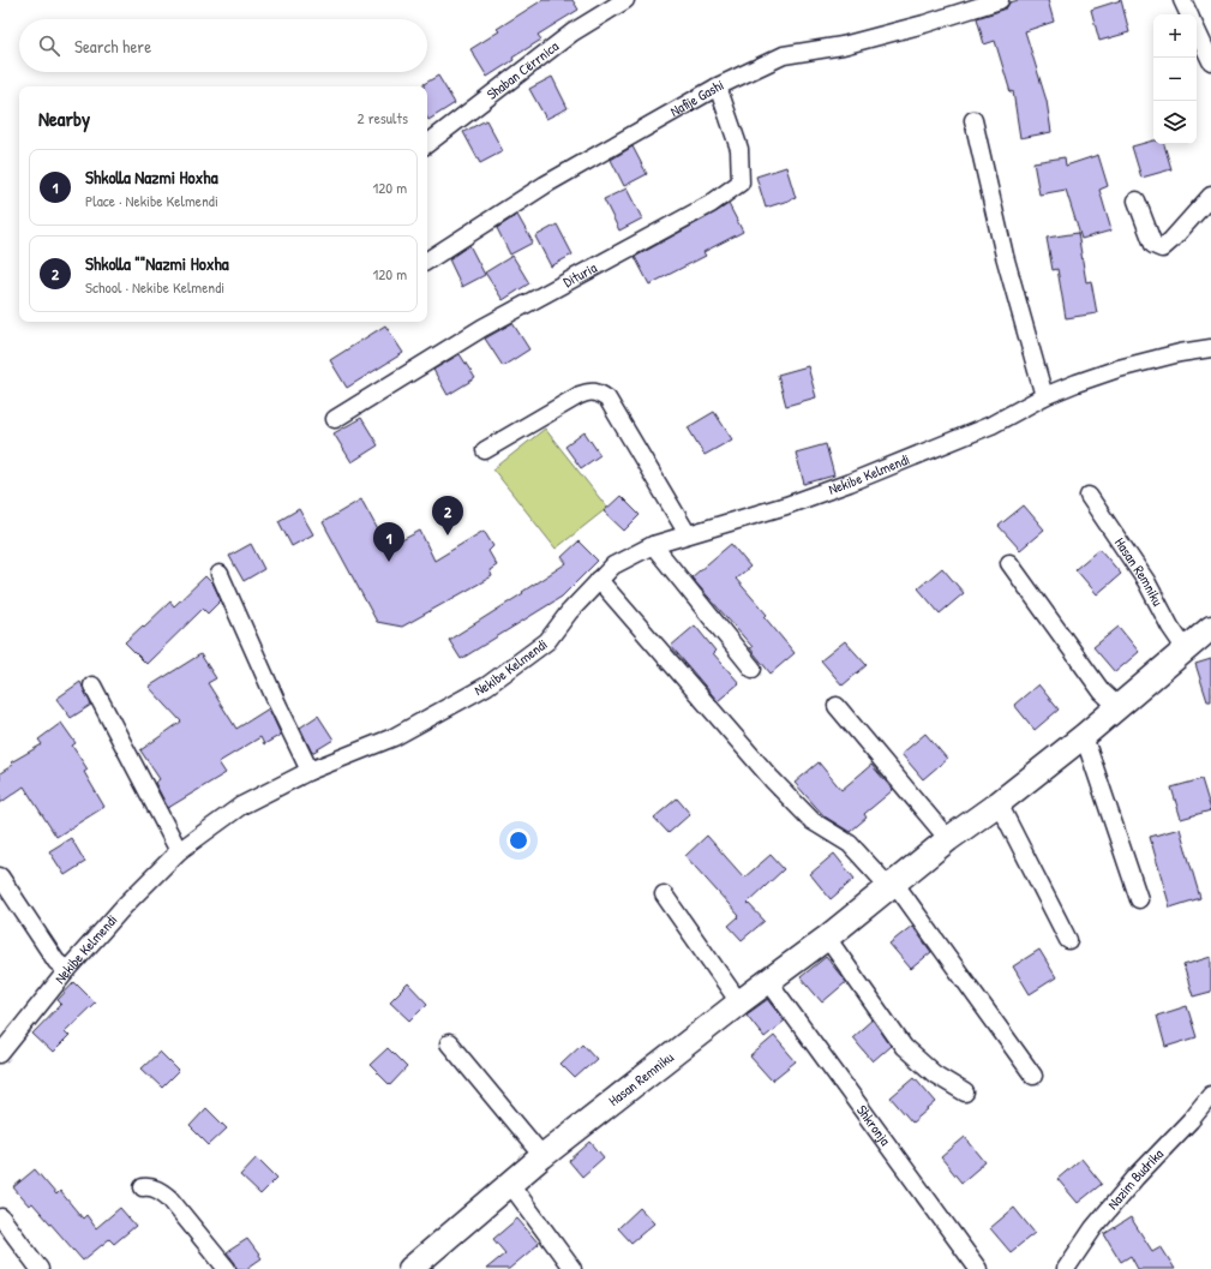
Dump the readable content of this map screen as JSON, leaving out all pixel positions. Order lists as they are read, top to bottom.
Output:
{
  "streets": {
    "street": [
      "Shaban Cërrnica",
      "Nafije Gashi",
      "Dituria",
      "Nekibe Kelmendi",
      "Hasan Remniku",
      "Shkronja",
      "Nazim Budrika"
    ]
  },
  "crossings": [
    ["Nafije Gashi", "Dituria"],
    ["Hasan Remniku", "Shkronja"]
  ],
  "page": {
    "map_buttons": ["+", "−"],
    "search": "Search here",
    "heading": ["Nearby", "2 results"],
    "list": [
      {
        "mark": "1",
        "name": "Shkolla Nazmi Hoxha",
        "note": "Place · Nekibe Kelmendi",
        "value": "120 m"
      },
      {
        "mark": "2",
        "name": "Shkolla \"\"Nazmi Hoxha",
        "note": "School · Nekibe Kelmendi",
        "value": "120 m"
      }
    ],
    "pins": ["2", "1"]
  }
}
